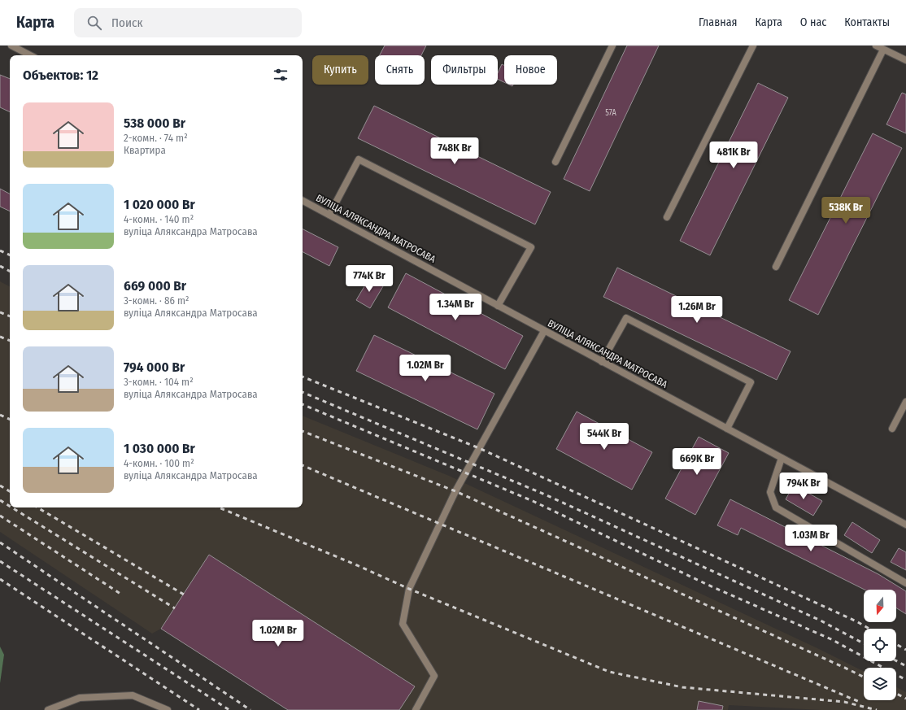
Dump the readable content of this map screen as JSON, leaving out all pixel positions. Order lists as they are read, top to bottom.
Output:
{
  "streets": {
    "street": ["ВУЛІЦА АЛЯКСАНДРА МАТРОСАВА"]
  },
  "house_numbers": ["57А"],
  "north": "bottom",
  "page": {
    "header": "Карта",
    "search": "Поиск",
    "nav": [
      "Главная",
      "Карта",
      "О нас",
      "Контакты"
    ],
    "chip": [
      "Купить",
      "Снять",
      "Фильтры",
      "Новое"
    ],
    "heading": "Объектов: 12",
    "list": [
      {
        "name": "538 000 Br",
        "note": "2-комн. · 74 m² · Квартира"
      },
      {
        "name": "1 020 000 Br",
        "note": "4-комн. · 140 m² · вуліца Аляксандра Матросава"
      },
      {
        "name": "669 000 Br",
        "note": "3-комн. · 86 m² · вуліца Аляксандра Матросава"
      },
      {
        "name": "794 000 Br",
        "note": "3-комн. · 104 m² · вуліца Аляксандра Матросава"
      },
      {
        "name": "1 030 000 Br",
        "note": "4-комн. · 100 m² · вуліца Аляксандра Матросава"
      }
    ],
    "price": [
      "748K Br",
      "481K Br",
      "538K Br",
      "774K Br",
      "1.34M Br",
      "1.26M Br",
      "1.02M Br",
      "544K Br",
      "669K Br",
      "794K Br",
      "1.03M Br",
      "1.02M Br"
    ]
  }
}
